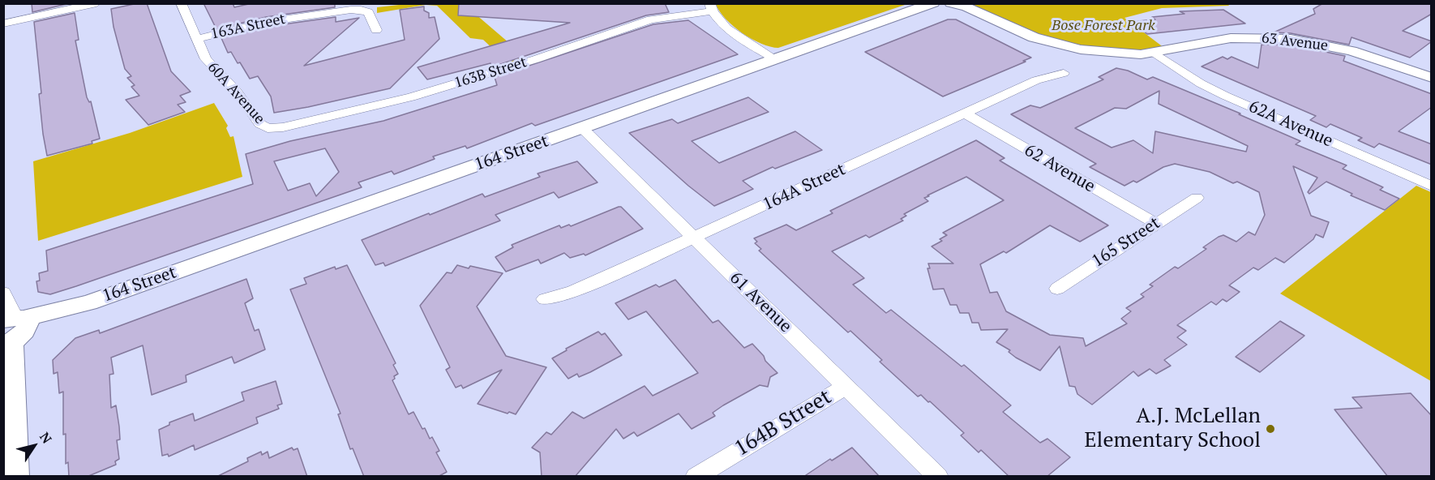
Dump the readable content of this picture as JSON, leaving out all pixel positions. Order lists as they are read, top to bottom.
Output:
{
  "streets": {
    "street": [
      "163A Street",
      "63 Avenue",
      "163B Street",
      "60A Avenue",
      "62A Avenue",
      "164 Street",
      "62 Avenue",
      "164A Street",
      "165 Street",
      "61 Avenue",
      "164B Street"
    ]
  },
  "crossings": [
    ["163A Street", "60A Avenue"],
    ["63 Avenue", "62A Avenue"],
    ["163B Street", "60A Avenue"],
    ["164 Street", "61 Avenue"],
    ["62 Avenue", "164A Street"],
    ["62 Avenue", "165 Street"],
    ["164A Street", "61 Avenue"],
    ["61 Avenue", "164B Street"]
  ],
  "parks": ["Bose Forest Park"],
  "places": ["A.J. McLellan Elementary School"],
  "north": "top right"
}
